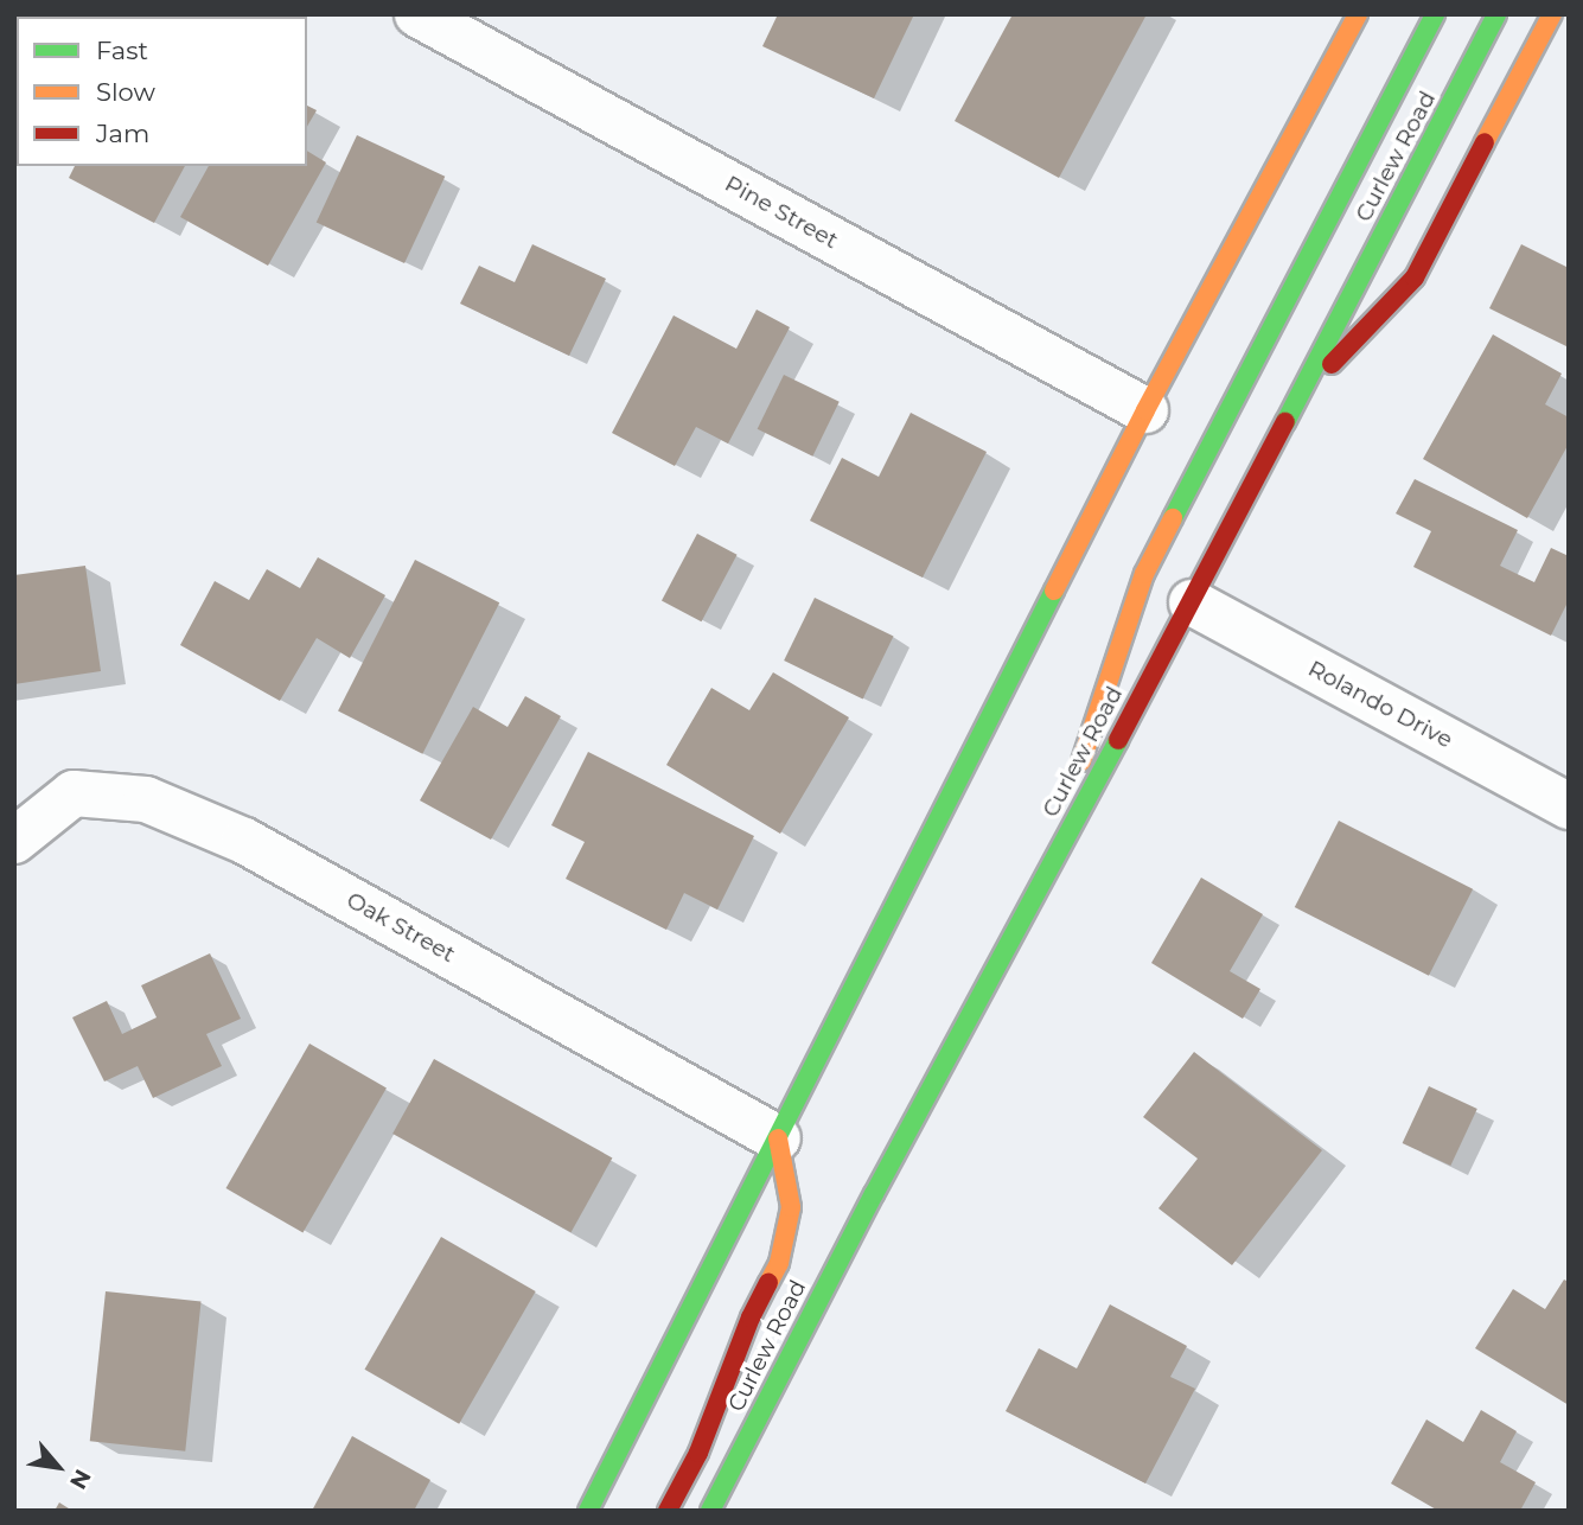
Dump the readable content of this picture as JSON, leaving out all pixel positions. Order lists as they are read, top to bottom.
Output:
{
  "streets": {
    "main road": ["Curlew Road"],
    "street": ["Pine Street", "Rolando Drive", "Oak Street"]
  },
  "crossings": [
    ["Curlew Road", "Rolando Drive"]
  ],
  "legend": ["Fast", "Slow", "Jam"],
  "north": "bottom right"
}
